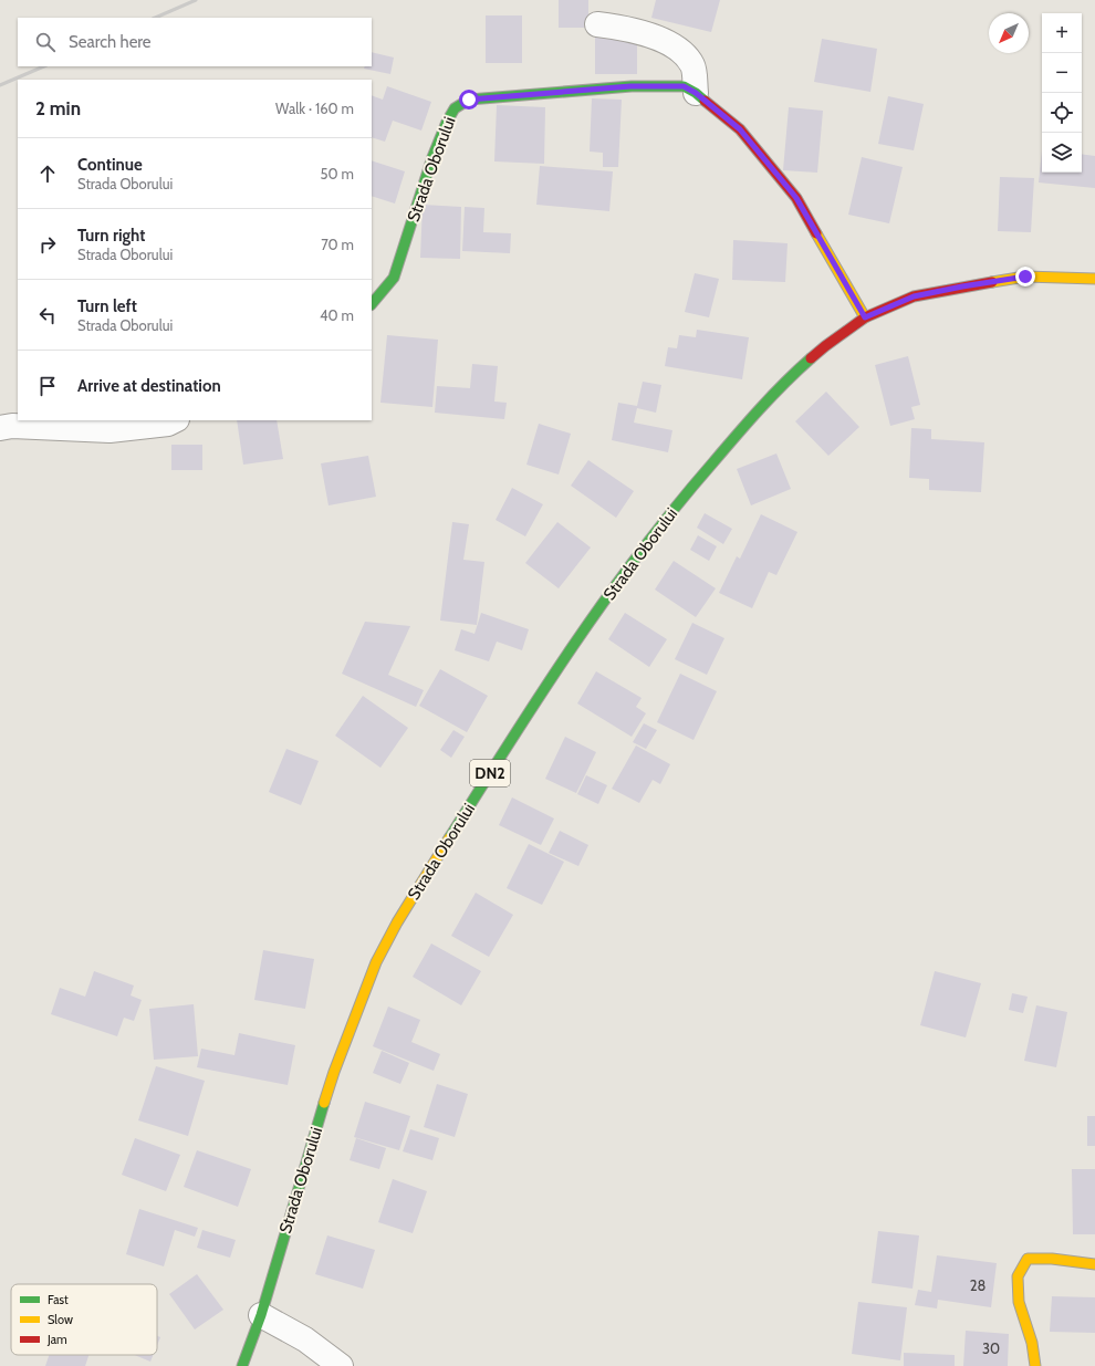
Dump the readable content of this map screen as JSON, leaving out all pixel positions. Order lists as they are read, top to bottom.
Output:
{
  "streets": {
    "main road": ["Strada Oborului", "DN2"]
  },
  "house_numbers": ["28", "30"],
  "legend": ["Fast", "Slow", "Jam"],
  "north": "bottom left",
  "page": {
    "map_buttons": ["+", "−"],
    "search": "Search here",
    "heading": ["2 min", "Walk · 160 m"],
    "list": [
      ["Continue", "Strada Oborului", "50 m"],
      ["Turn right", "Strada Oborului", "70 m"],
      ["Turn left", "Strada Oborului", "40 m"],
      "Arrive at destination"
    ]
  }
}
